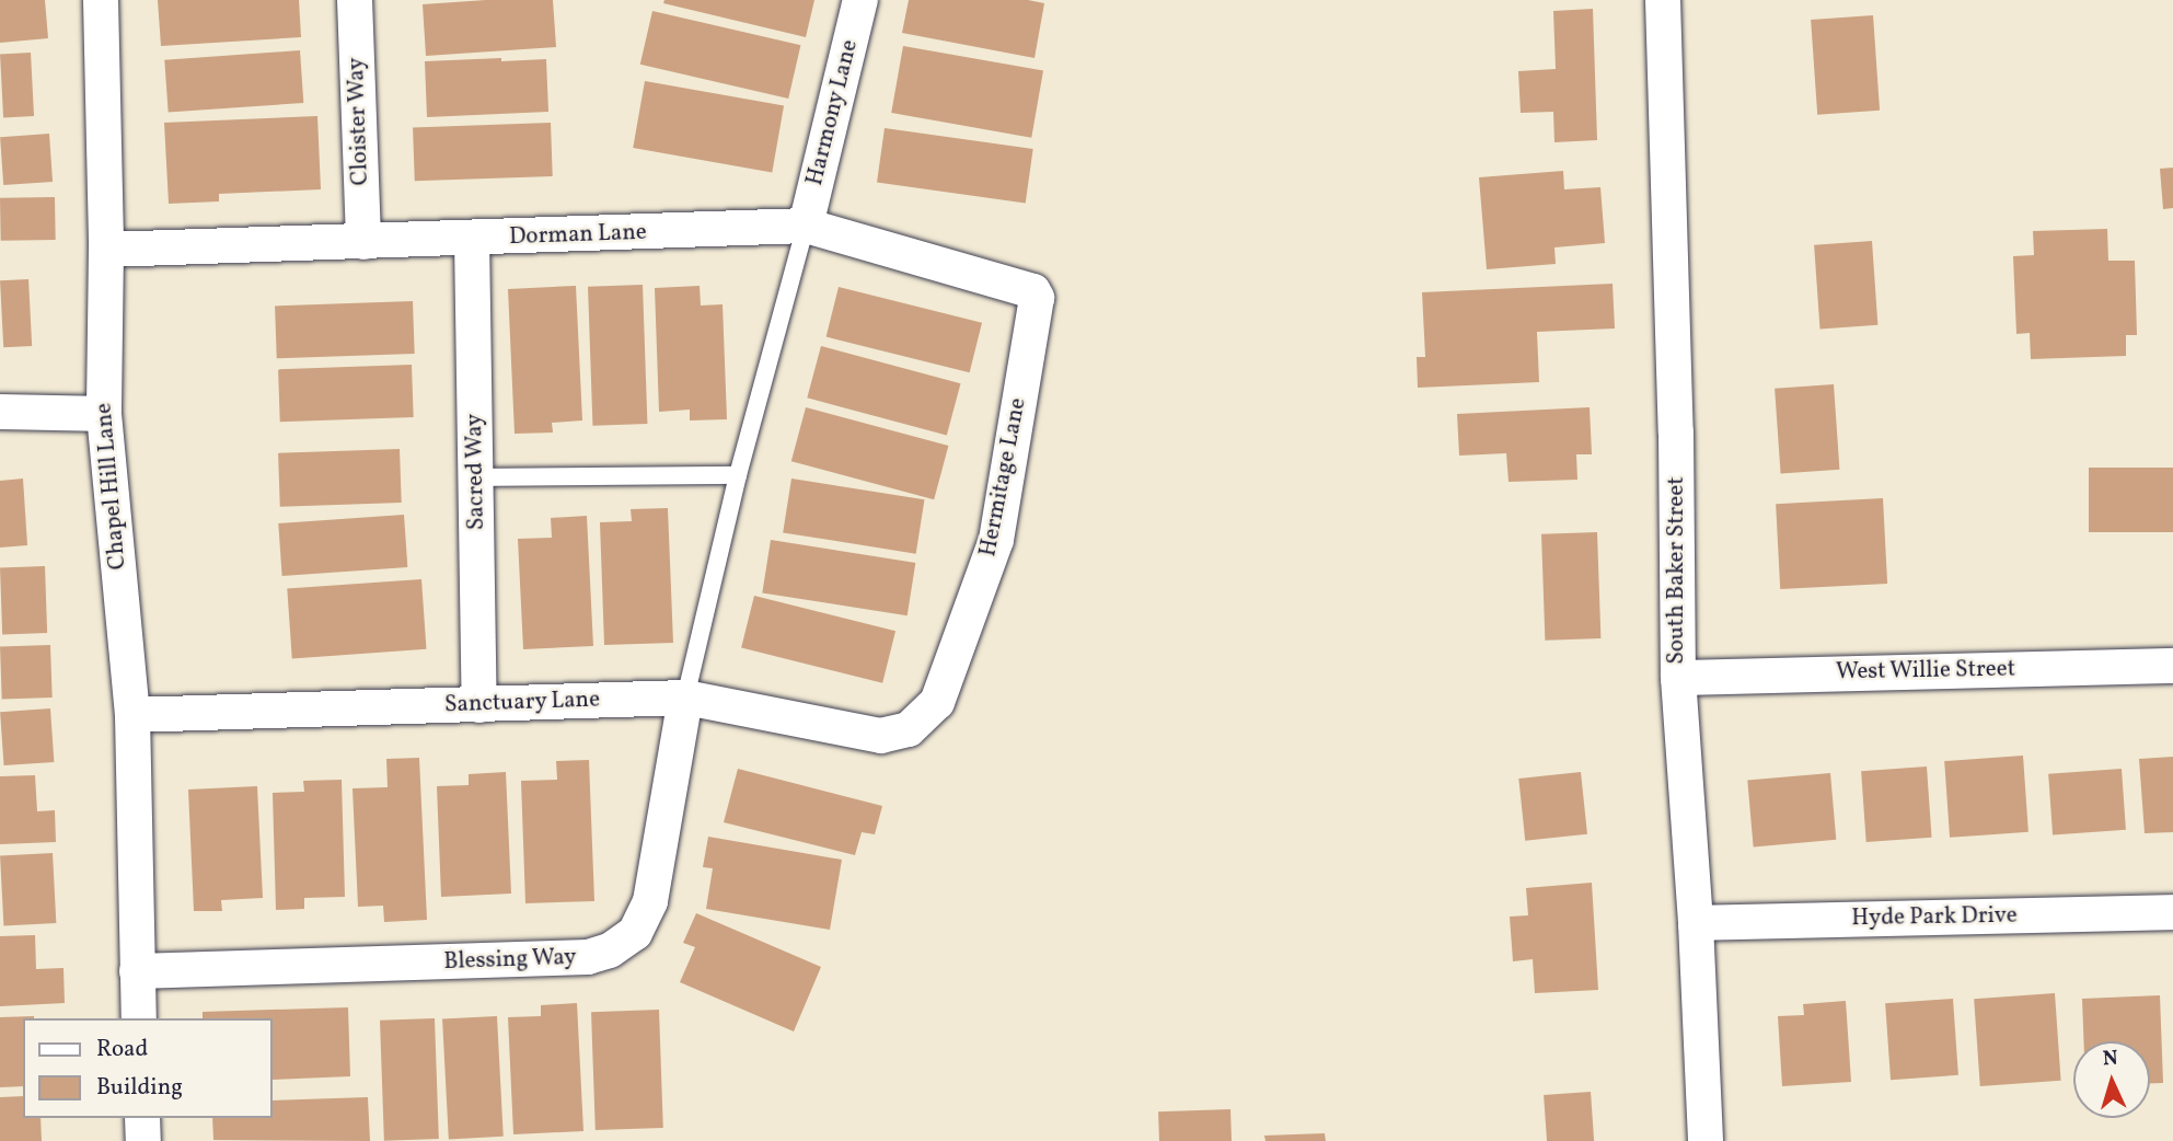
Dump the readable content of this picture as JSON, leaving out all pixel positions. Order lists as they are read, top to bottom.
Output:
{
  "streets": {
    "street": [
      "Harmony Lane",
      "Cloister Way",
      "Dorman Lane",
      "Sacred Way",
      "Hermitage Lane",
      "Chapel Hill Lane",
      "South Baker Street",
      "West Willie Street",
      "Sanctuary Lane",
      "Hyde Park Drive",
      "Blessing Way"
    ]
  },
  "crossings": [
    ["Harmony Lane", "Dorman Lane"],
    ["Cloister Way", "Dorman Lane"],
    ["Dorman Lane", "Sacred Way"],
    ["Dorman Lane", "Hermitage Lane"],
    ["Dorman Lane", "Chapel Hill Lane"],
    ["Sacred Way", "Sanctuary Lane"],
    ["Hermitage Lane", "Sanctuary Lane"],
    ["Chapel Hill Lane", "Sanctuary Lane"],
    ["Chapel Hill Lane", "Blessing Way"],
    ["South Baker Street", "West Willie Street"],
    ["South Baker Street", "Hyde Park Drive"],
    ["Sanctuary Lane", "Blessing Way"]
  ],
  "legend": ["Road", "Building"],
  "north": "top"
}
